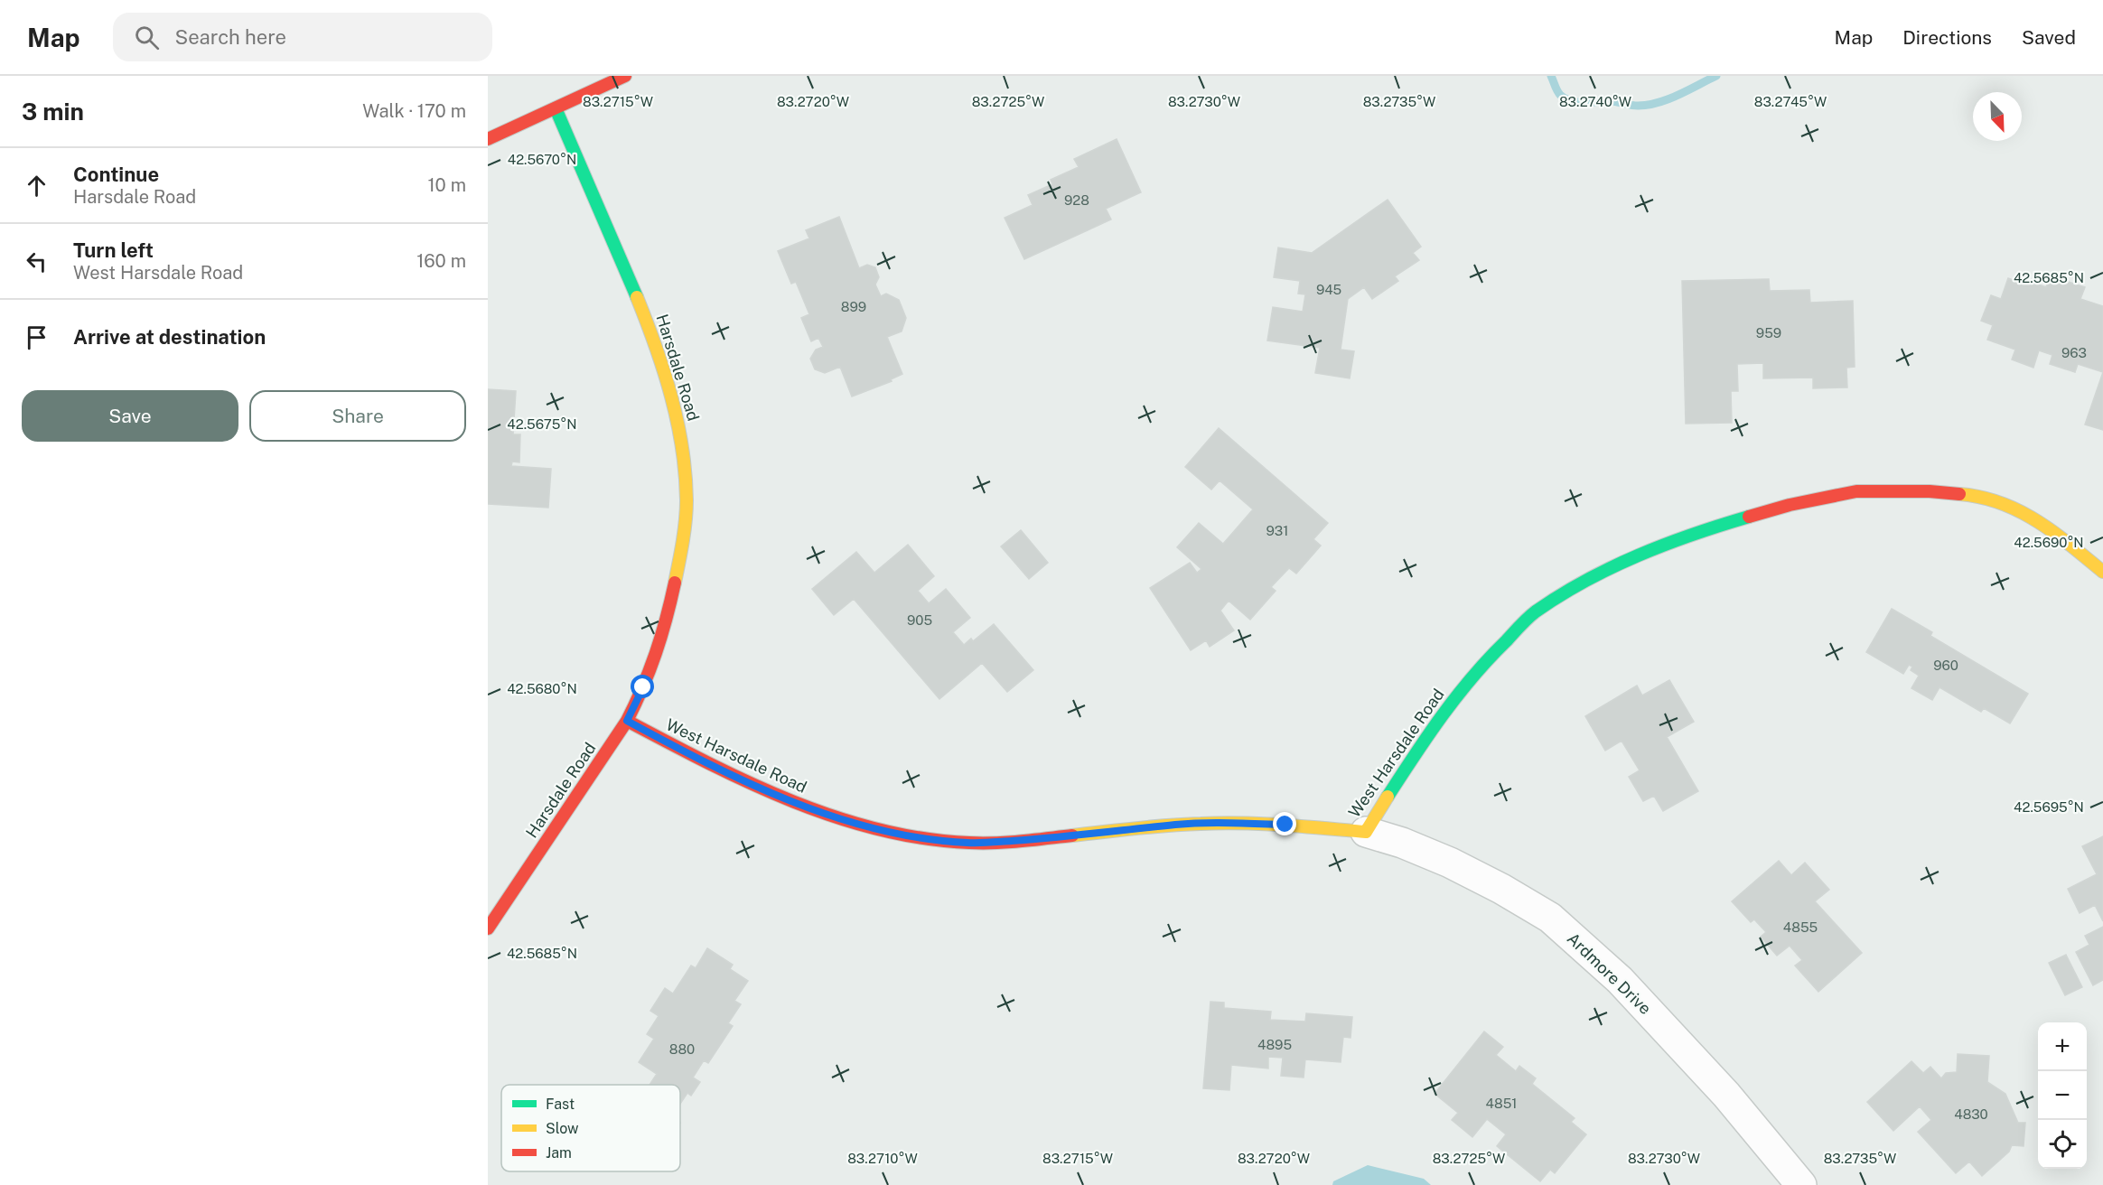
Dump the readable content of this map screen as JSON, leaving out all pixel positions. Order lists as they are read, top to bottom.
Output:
{
  "streets": {
    "street": ["Harsdale Road", "West Harsdale Road", "Ardmore Drive"]
  },
  "crossings": [
    ["Harsdale Road", "West Harsdale Road"],
    ["West Harsdale Road", "Ardmore Drive"]
  ],
  "house_numbers": [
    "928",
    "945",
    "899",
    "959",
    "963",
    "931",
    "905",
    "960",
    "4855",
    "4895",
    "880",
    "4851",
    "4830"
  ],
  "legend": ["Fast", "Slow", "Jam"],
  "north": "bottom right",
  "page": {
    "header": "Map",
    "search": "Search here",
    "nav": ["Map", "Directions", "Saved"],
    "heading": ["3 min", "Walk · 170 m"],
    "list": [
      ["Continue", "Harsdale Road", "10 m"],
      ["Turn left", "West Harsdale Road", "160 m"],
      "Arrive at destination"
    ],
    "buttons": ["Save", "Share"],
    "map_buttons": ["+", "−"]
  },
  "coordinates": [
    "83.2715°W",
    "83.2720°W",
    "83.2725°W",
    "83.2730°W",
    "83.2735°W",
    "83.2740°W",
    "83.2745°W",
    "42.5670°N",
    "42.5685°N",
    "42.5675°N",
    "42.5690°N",
    "42.5680°N",
    "42.5695°N",
    "83.2710°W"
  ]
}
